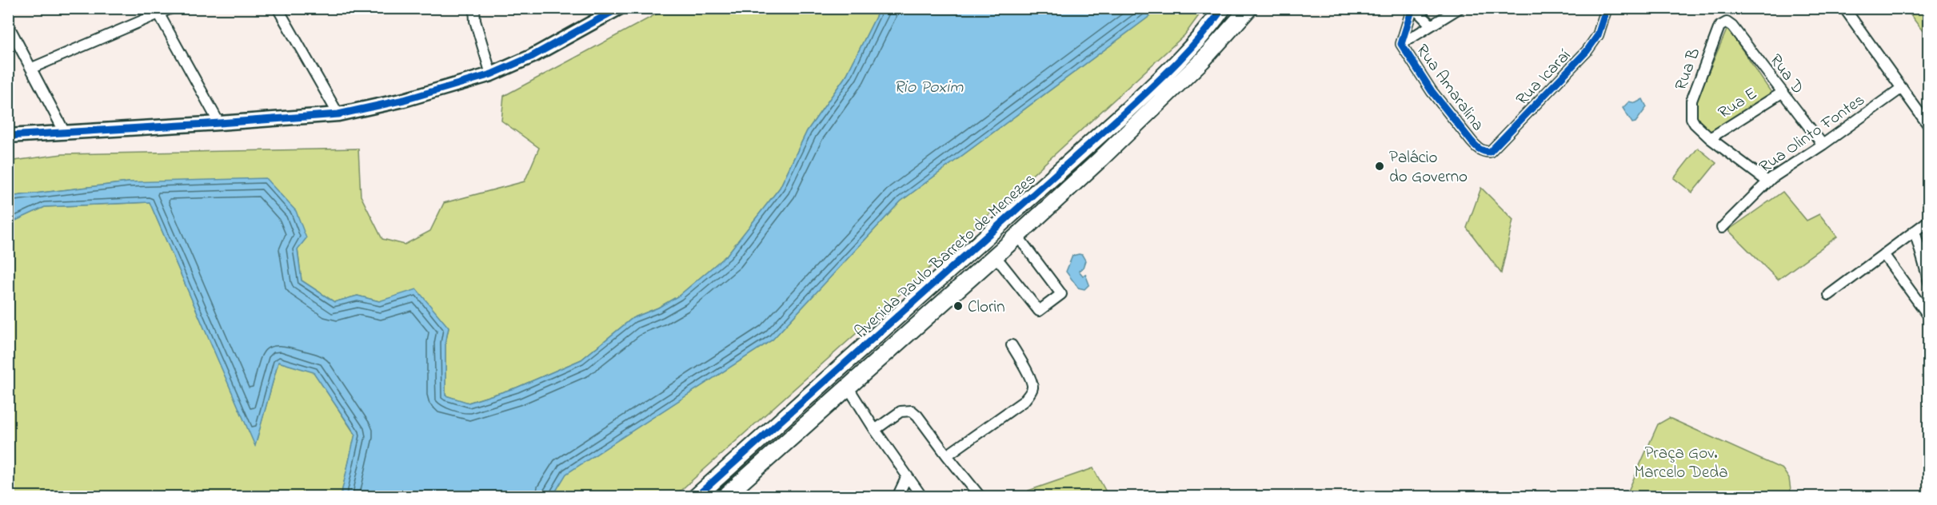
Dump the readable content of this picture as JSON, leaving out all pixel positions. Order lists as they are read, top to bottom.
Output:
{
  "streets": {
    "main road": ["Avenida Paulo Barreto de Menezes"],
    "street": [
      "Rua B",
      "Rua D",
      "Rua Icaraí",
      "Rua Amaralina",
      "Rua E",
      "Rua Olinto Fontes"
    ]
  },
  "crossings": [
    ["Rua B", "Rua D"],
    ["Rua B", "Rua E"],
    ["Rua B", "Rua Olinto Fontes"],
    ["Rua D", "Rua E"],
    ["Rua D", "Rua Olinto Fontes"],
    ["Rua Icaraí", "Rua Amaralina"]
  ],
  "water": ["Rio Poxim"],
  "parks": ["Praça Gov. Marcelo Deda"],
  "places": ["Palácio do Governo", "Clorin"]
}
